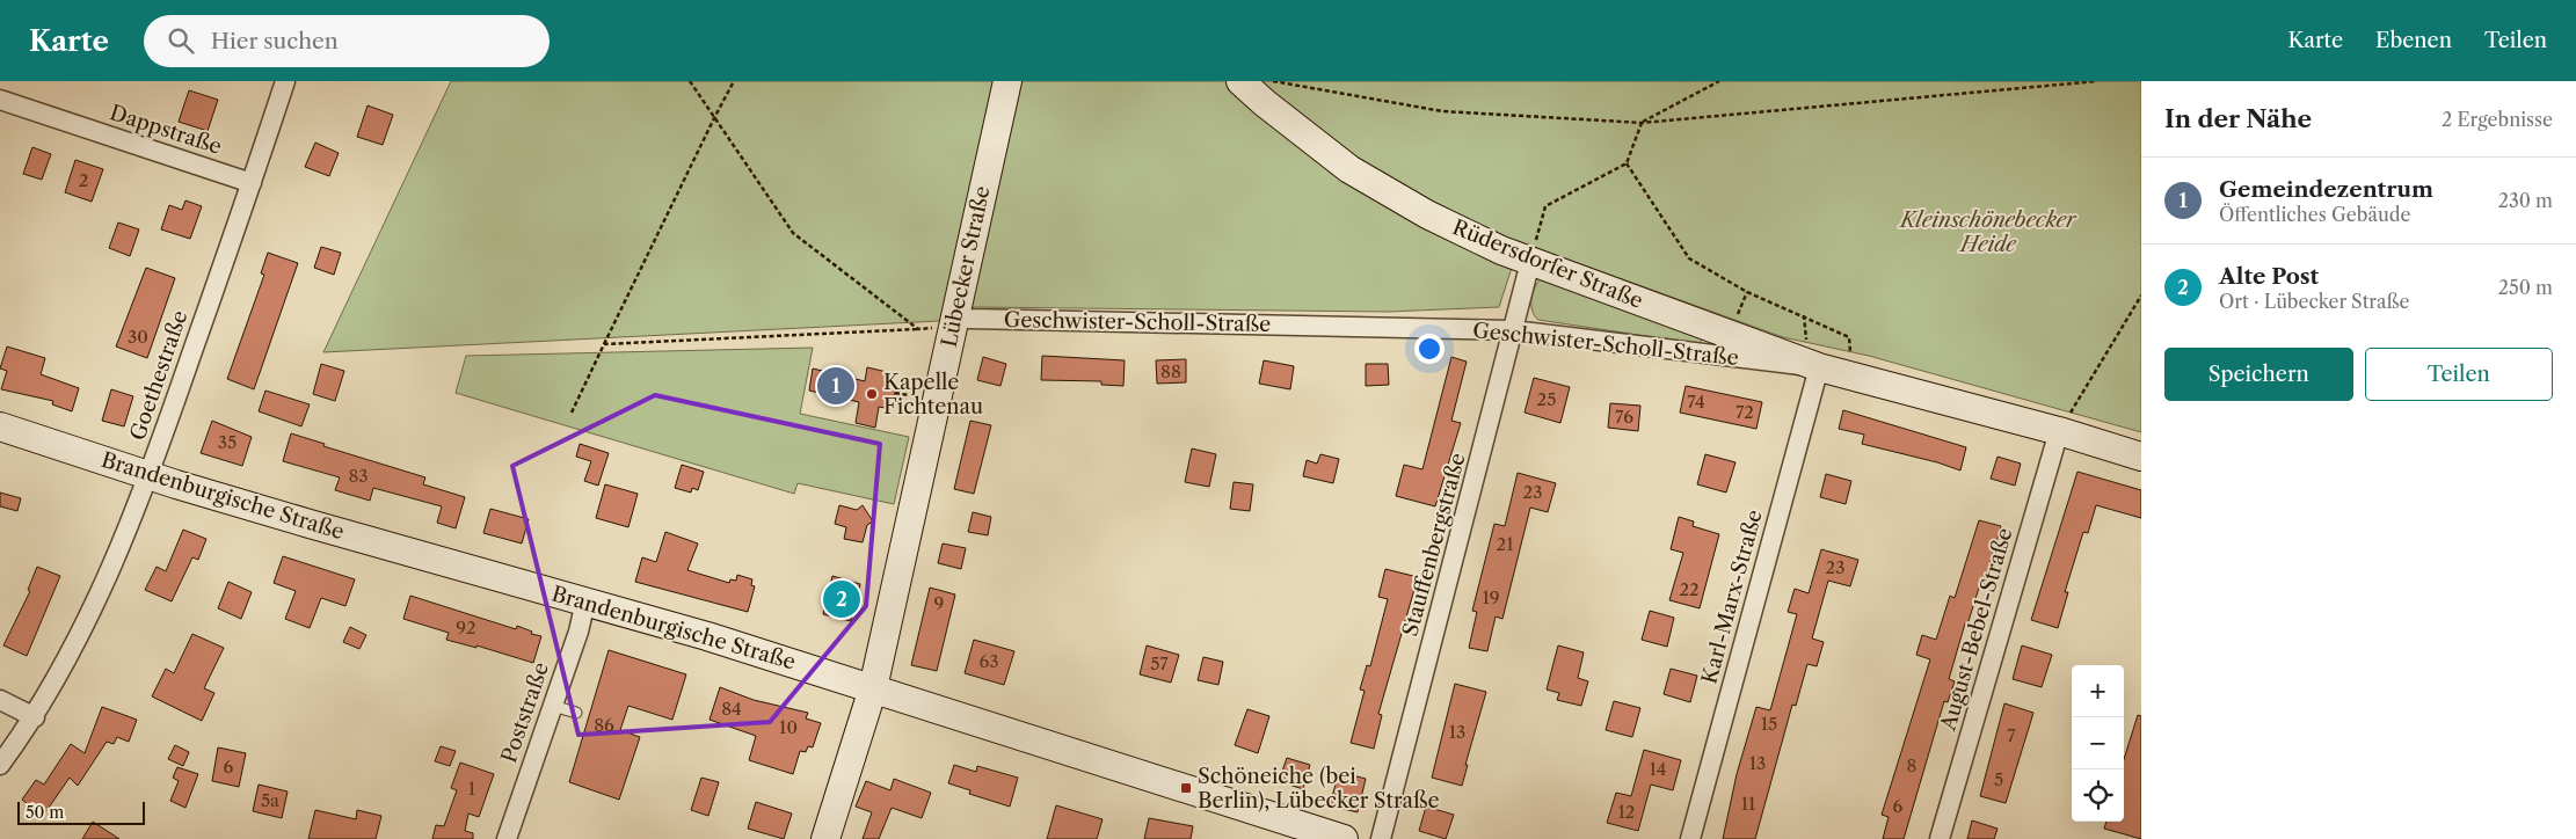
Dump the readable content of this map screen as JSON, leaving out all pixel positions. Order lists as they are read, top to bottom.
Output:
{
  "streets": {
    "street": [
      "Dappstraße",
      "Rüdersdorfer Straße",
      "Lübecker Straße",
      "Geschwister-Scholl-Straße",
      "Goethestraße",
      "Brandenburgische Straße",
      "Stauffenbergstraße",
      "Karl-Marx-Straße",
      "August-Bebel-Straße",
      "Poststraße"
    ]
  },
  "crossings": [
    ["Dappstraße", "Goethestraße"],
    ["Rüdersdorfer Straße", "Geschwister-Scholl-Straße"],
    ["Rüdersdorfer Straße", "Stauffenbergstraße"],
    ["Rüdersdorfer Straße", "Karl-Marx-Straße"],
    ["Lübecker Straße", "Geschwister-Scholl-Straße"],
    ["Lübecker Straße", "Brandenburgische Straße"],
    ["Geschwister-Scholl-Straße", "Stauffenbergstraße"],
    ["Geschwister-Scholl-Straße", "Karl-Marx-Straße"],
    ["Geschwister-Scholl-Straße", "August-Bebel-Straße"],
    ["Goethestraße", "Brandenburgische Straße"],
    ["Brandenburgische Straße", "Poststraße"]
  ],
  "parks": ["Kleinschönebecker Heide"],
  "places": {
    "other": ["Kapelle Fichtenau"],
    "transit": ["Schöneiche (bei Berlin), Lübecker Straße"]
  },
  "house_numbers": [
    "2",
    "30",
    "88",
    "25",
    "74",
    "72",
    "76",
    "35",
    "83",
    "23",
    "21",
    "23",
    "22",
    "19",
    "9",
    "92",
    "63",
    "57",
    "84",
    "15",
    "86",
    "10",
    "13",
    "7",
    "13",
    "8",
    "6",
    "14",
    "5",
    "1",
    "5a",
    "11",
    "6",
    "12"
  ],
  "scale_bar": "50 m",
  "page": {
    "header": "Karte",
    "search": "Hier suchen",
    "nav": ["Karte", "Ebenen", "Teilen"],
    "heading": ["In der Nähe", "2 Ergebnisse"],
    "list": [
      {
        "mark": "1",
        "name": "Gemeindezentrum",
        "note": "Öffentliches Gebäude",
        "value": "230 m"
      },
      {
        "mark": "2",
        "name": "Alte Post",
        "note": "Ort · Lübecker Straße",
        "value": "250 m"
      }
    ],
    "buttons": ["Speichern", "Teilen"],
    "pins": ["1", "2"],
    "map_buttons": ["+", "−"],
    "scale": "50 m"
  }
}
